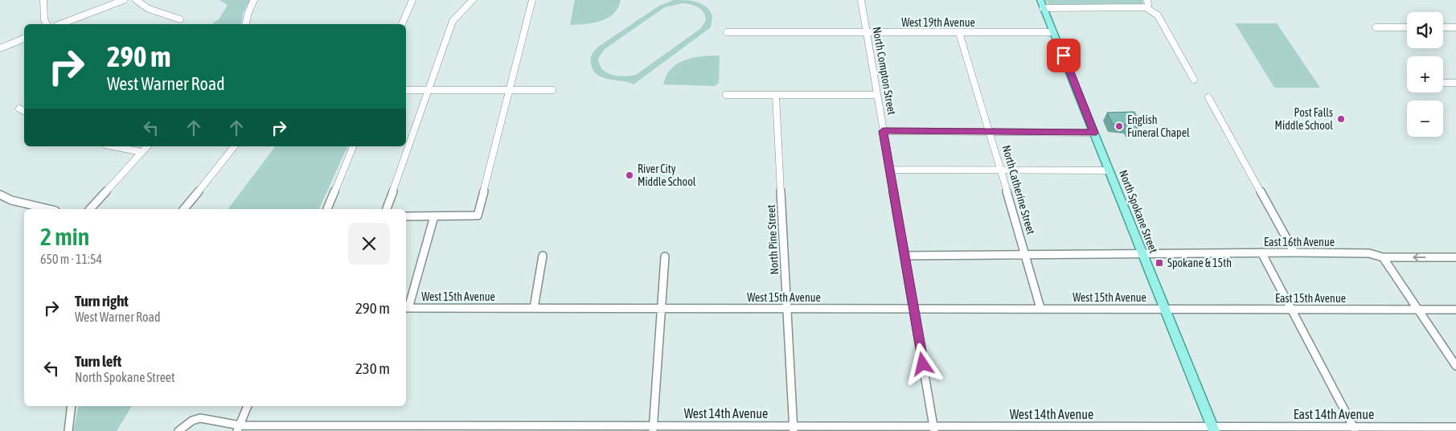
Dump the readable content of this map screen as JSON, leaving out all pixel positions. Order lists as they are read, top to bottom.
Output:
{
  "streets": {
    "main road": ["North Spokane Street"],
    "street": [
      "West 19th Avenue",
      "North Compton Street",
      "North Catherine Street",
      "North Pine Street",
      "East 16th Avenue",
      "West 15th Avenue",
      "East 15th Avenue",
      "West 14th Avenue",
      "East 14th Avenue"
    ]
  },
  "crossings": [
    ["West 19th Avenue", "North Compton Street"],
    ["West 19th Avenue", "North Catherine Street"],
    ["West 19th Avenue", "North Spokane Street"],
    ["North Compton Street", "East 16th Avenue"],
    ["North Compton Street", "West 15th Avenue"],
    ["North Compton Street", "West 14th Avenue"],
    ["North Catherine Street", "East 16th Avenue"],
    ["North Catherine Street", "West 15th Avenue"],
    ["North Spokane Street", "East 16th Avenue"],
    ["North Spokane Street", "West 15th Avenue"],
    ["North Spokane Street", "East 15th Avenue"],
    ["North Spokane Street", "West 14th Avenue"],
    ["North Spokane Street", "East 14th Avenue"],
    ["North Pine Street", "West 15th Avenue"],
    ["North Pine Street", "West 14th Avenue"],
    ["West 15th Avenue", "East 15th Avenue"],
    ["West 14th Avenue", "East 14th Avenue"]
  ],
  "places": {
    "other": ["Post Falls Middle School", "English Funeral Chapel", "River City Middle School"],
    "transit": ["Spokane & 15th"]
  },
  "page": {
    "map_buttons": ["+", "−"],
    "turn": ["290 m", "West Warner Road"],
    "heading": ["2 min", "650 m · 11:54"],
    "list": [
      {
        "name": "Turn right",
        "note": "West Warner Road",
        "value": "290 m"
      },
      {
        "name": "Turn left",
        "note": "North Spokane Street",
        "value": "230 m"
      }
    ]
  }
}
